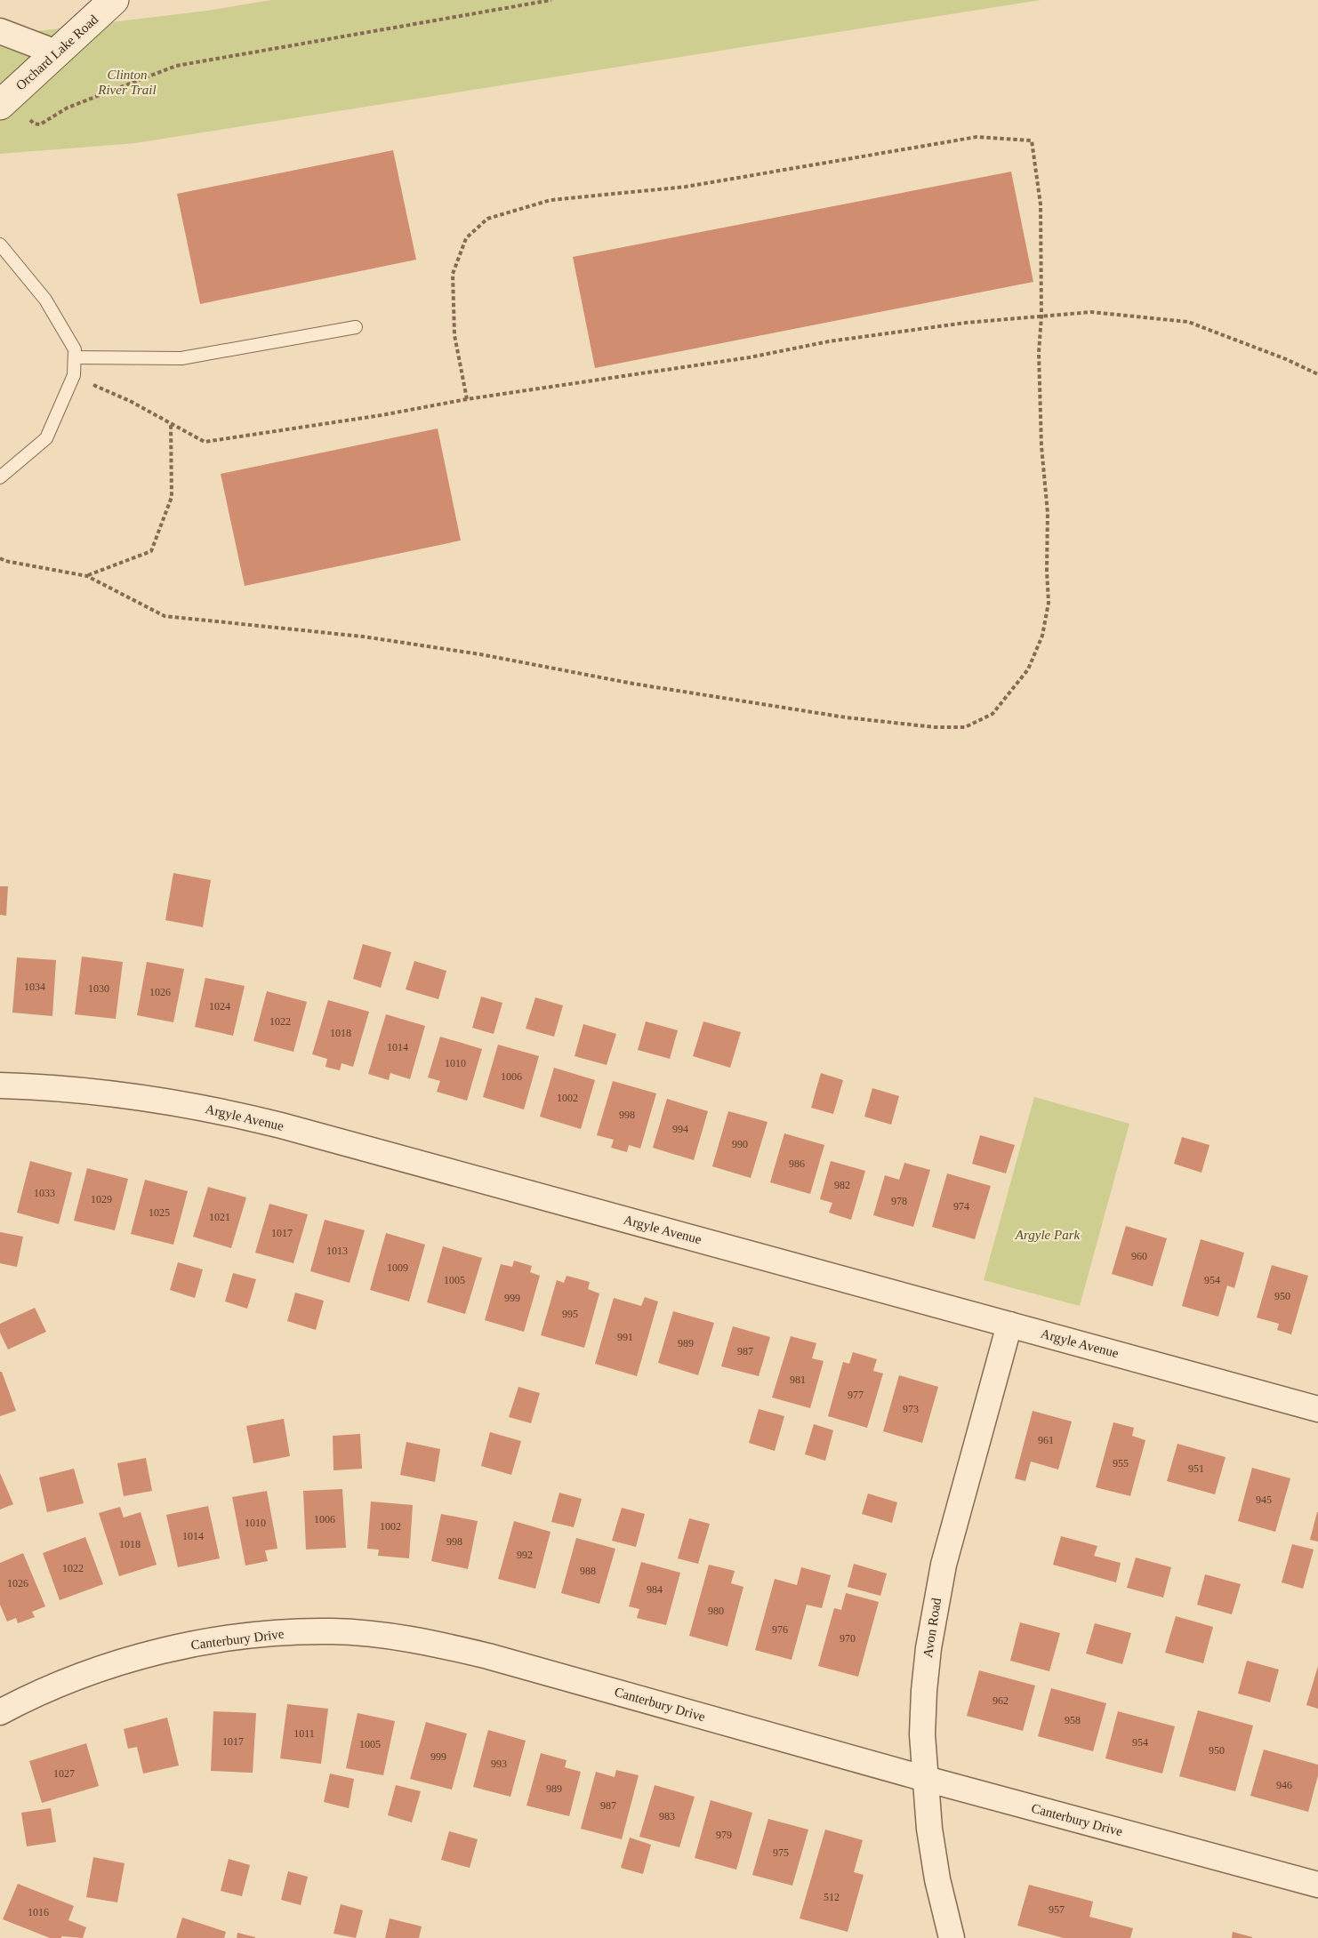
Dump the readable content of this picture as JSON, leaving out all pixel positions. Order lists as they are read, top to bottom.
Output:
{
  "streets": {
    "main road": ["Orchard Lake Road"],
    "street": ["Argyle Avenue", "Avon Road", "Canterbury Drive"]
  },
  "crossings": [
    ["Argyle Avenue", "Avon Road"],
    ["Avon Road", "Canterbury Drive"]
  ],
  "parks": ["Clinton River Trail", "Argyle Park"],
  "house_numbers": [
    "1034",
    "1030",
    "1026",
    "1024",
    "1022",
    "1018",
    "1014",
    "1010",
    "1006",
    "1002",
    "998",
    "994",
    "990",
    "986",
    "982",
    "1033",
    "1029",
    "978",
    "974",
    "1025",
    "1021",
    "1017",
    "1013",
    "960",
    "1009",
    "1005",
    "954",
    "950",
    "999",
    "995",
    "991",
    "989",
    "987",
    "981",
    "977",
    "973",
    "961",
    "955",
    "951",
    "945",
    "1006",
    "1010",
    "1002",
    "1014",
    "998",
    "1018",
    "992",
    "1022",
    "988",
    "1026",
    "984",
    "980",
    "976",
    "970",
    "962",
    "958",
    "1011",
    "1017",
    "954",
    "1005",
    "950",
    "999",
    "993",
    "1027",
    "946",
    "989",
    "987",
    "983",
    "979",
    "975",
    "512",
    "957",
    "1016"
  ]
}
